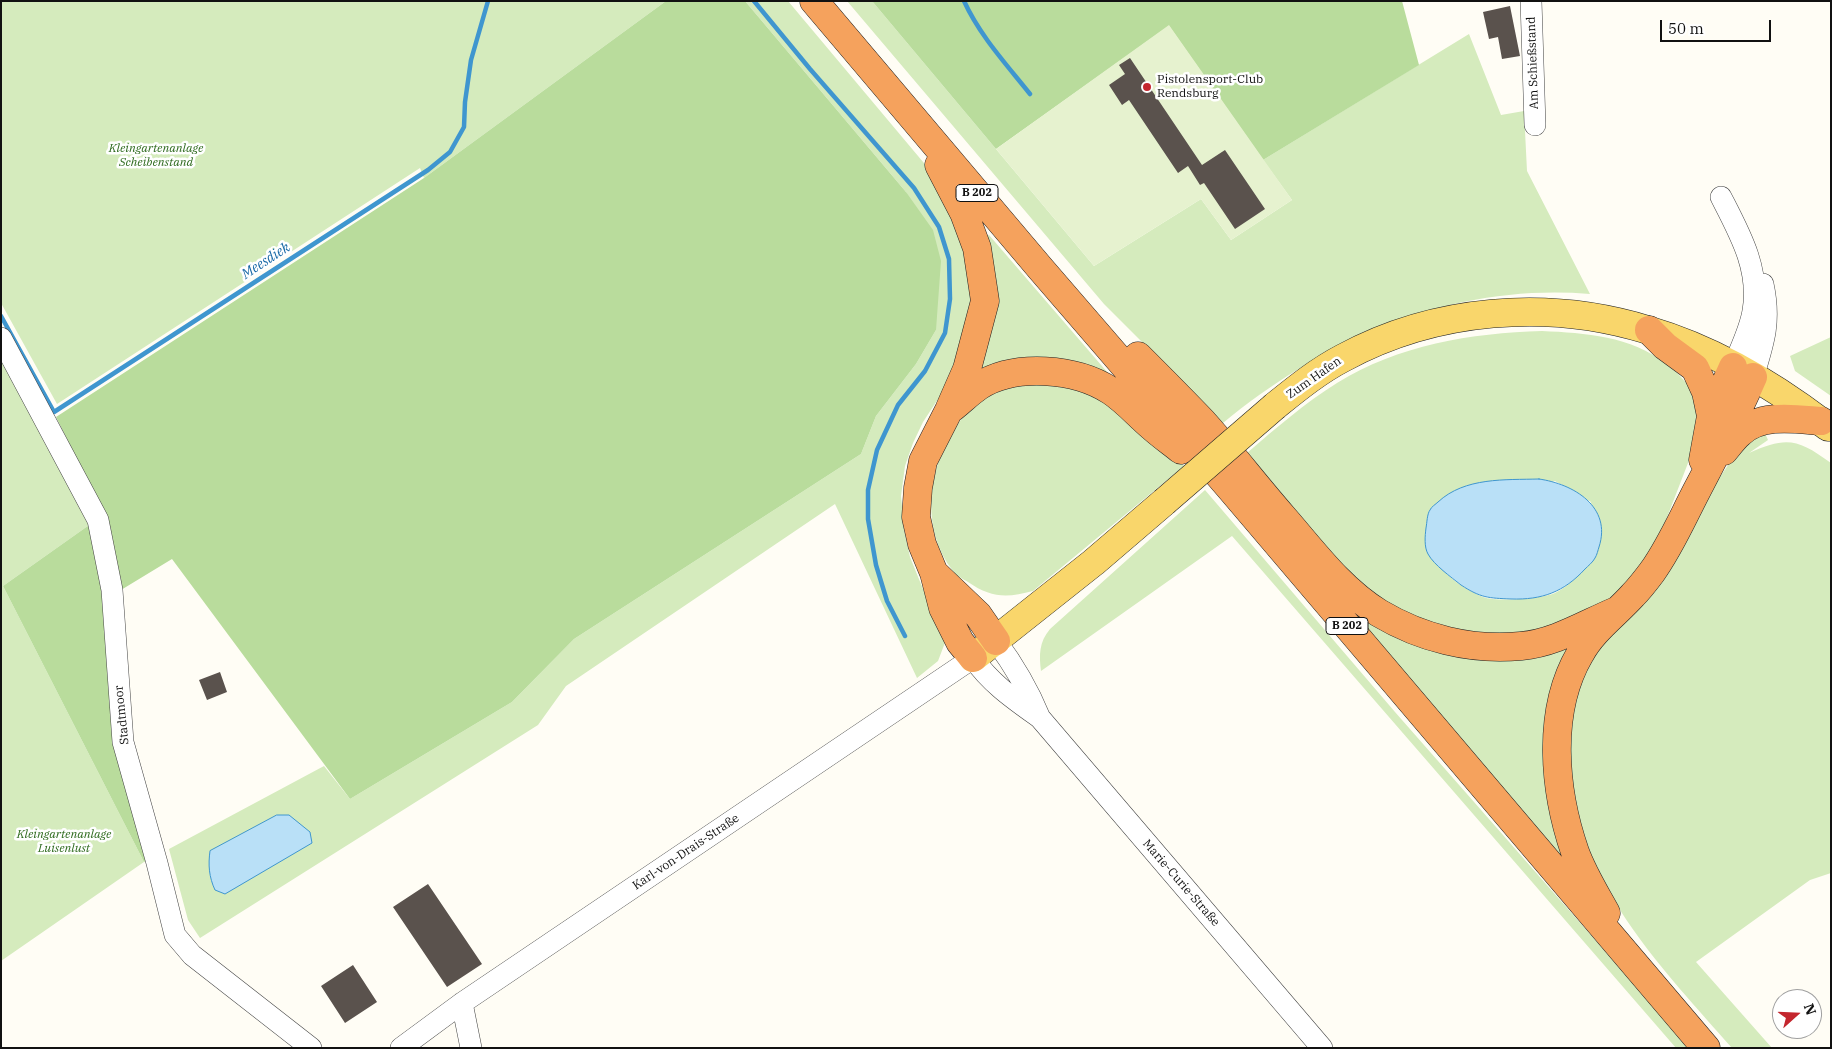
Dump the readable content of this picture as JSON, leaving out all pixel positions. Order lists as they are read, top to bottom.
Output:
{
  "streets": {
    "highway": ["B 202"],
    "main road": ["Zum Hafen"],
    "street": [
      "Am Schießstand",
      "Stadtmoor",
      "Karl-von-Drais-Straße",
      "Marie-Curie-Straße"
    ]
  },
  "crossings": [
    ["Zum Hafen", "Karl-von-Drais-Straße"],
    ["Zum Hafen", "Marie-Curie-Straße"],
    ["Karl-von-Drais-Straße", "Marie-Curie-Straße"]
  ],
  "water": ["Meesdiek"],
  "parks": ["Kleingartenanlage Scheibenstand", "Kleingartenanlage Luisenlust"],
  "places": ["Pistolensport-Club Rendsburg"],
  "scale_bar": "50 m",
  "north": "right"
}
